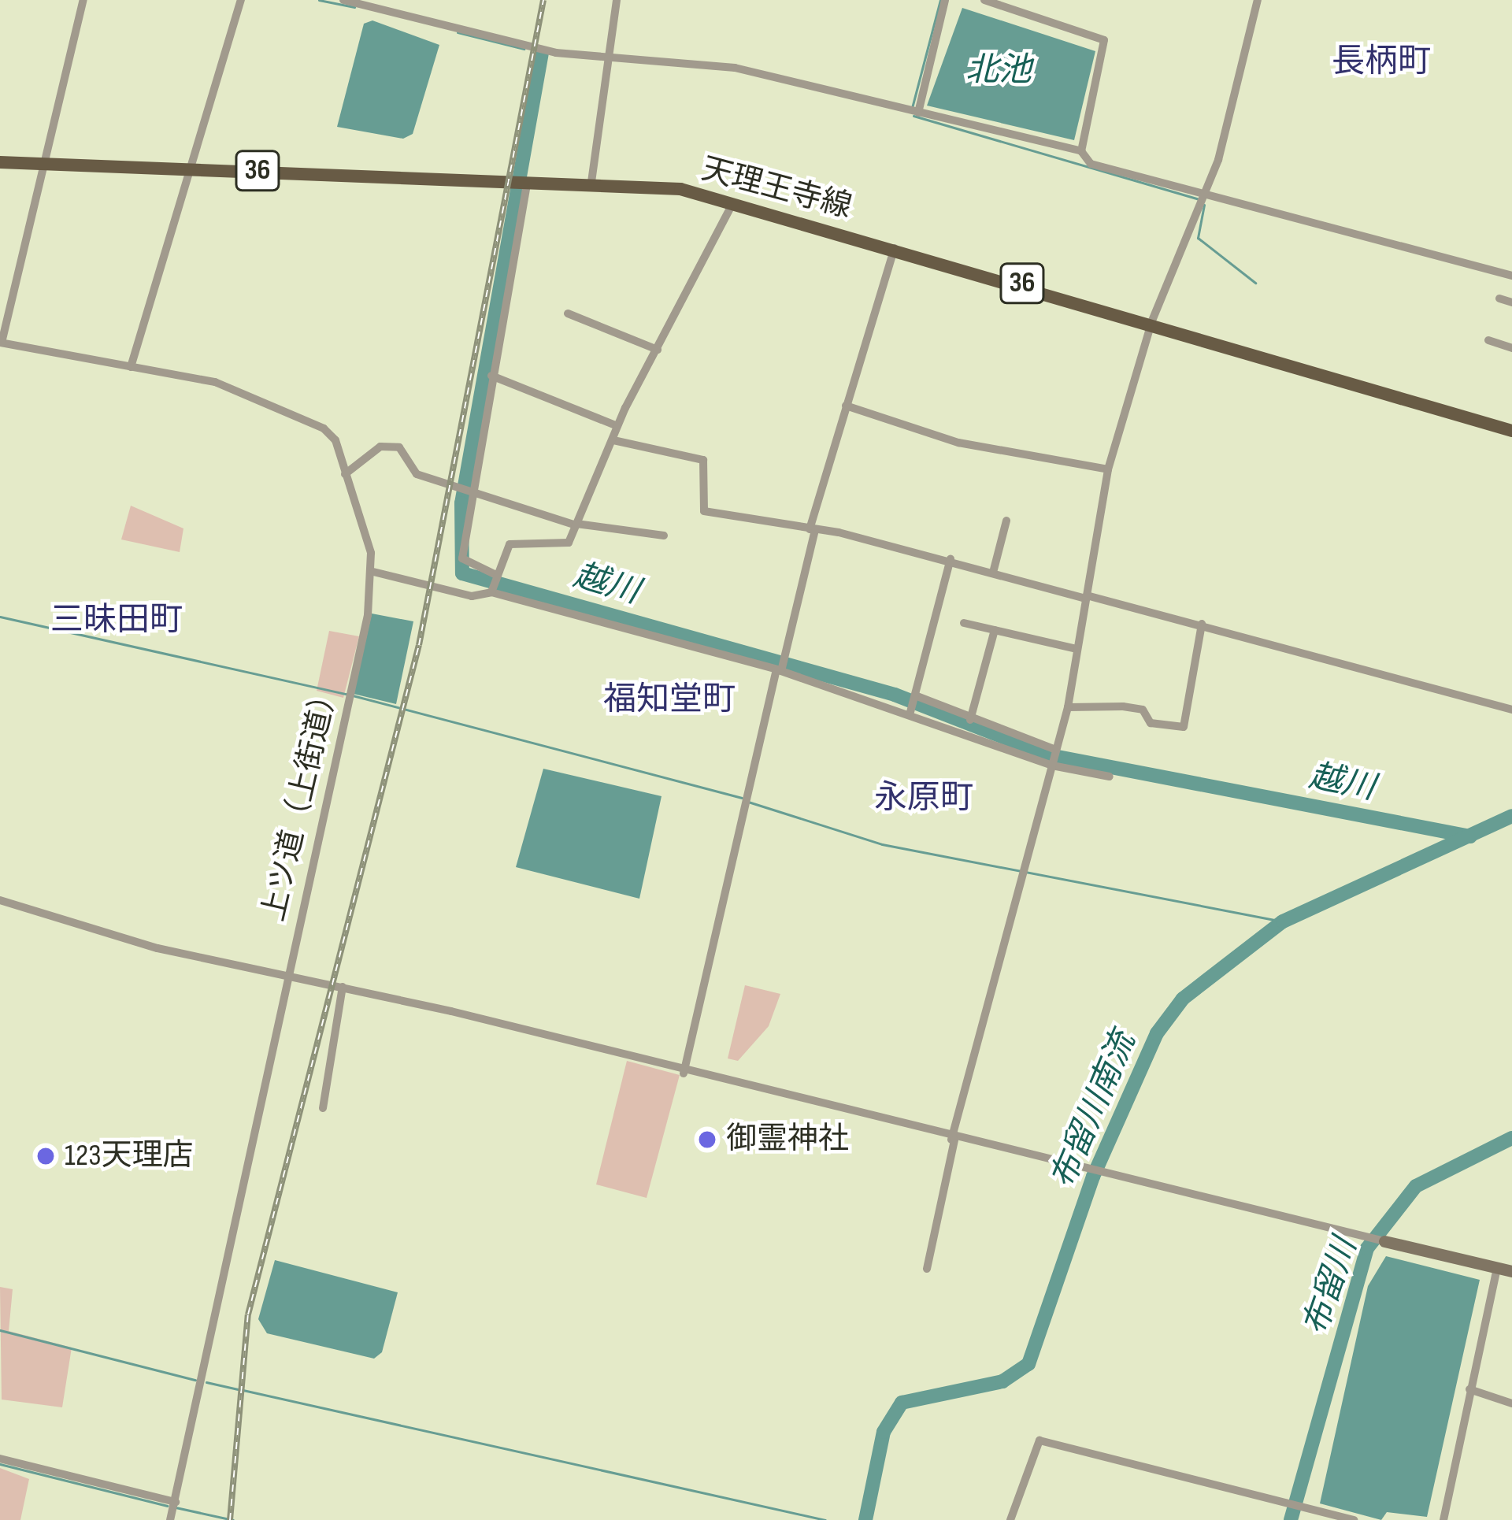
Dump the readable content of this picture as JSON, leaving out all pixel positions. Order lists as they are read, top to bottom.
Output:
{
  "streets": {
    "main road": ["36", "天理王寺線"],
    "street": ["上ツ道（上街道）"]
  },
  "districts": [
    "長柄町",
    "三昧田町",
    "福知堂町",
    "永原町"
  ],
  "water": [
    "北池",
    "越川",
    "布留川南流",
    "布留川"
  ],
  "places": ["御霊神社", "123天理店"]
}
